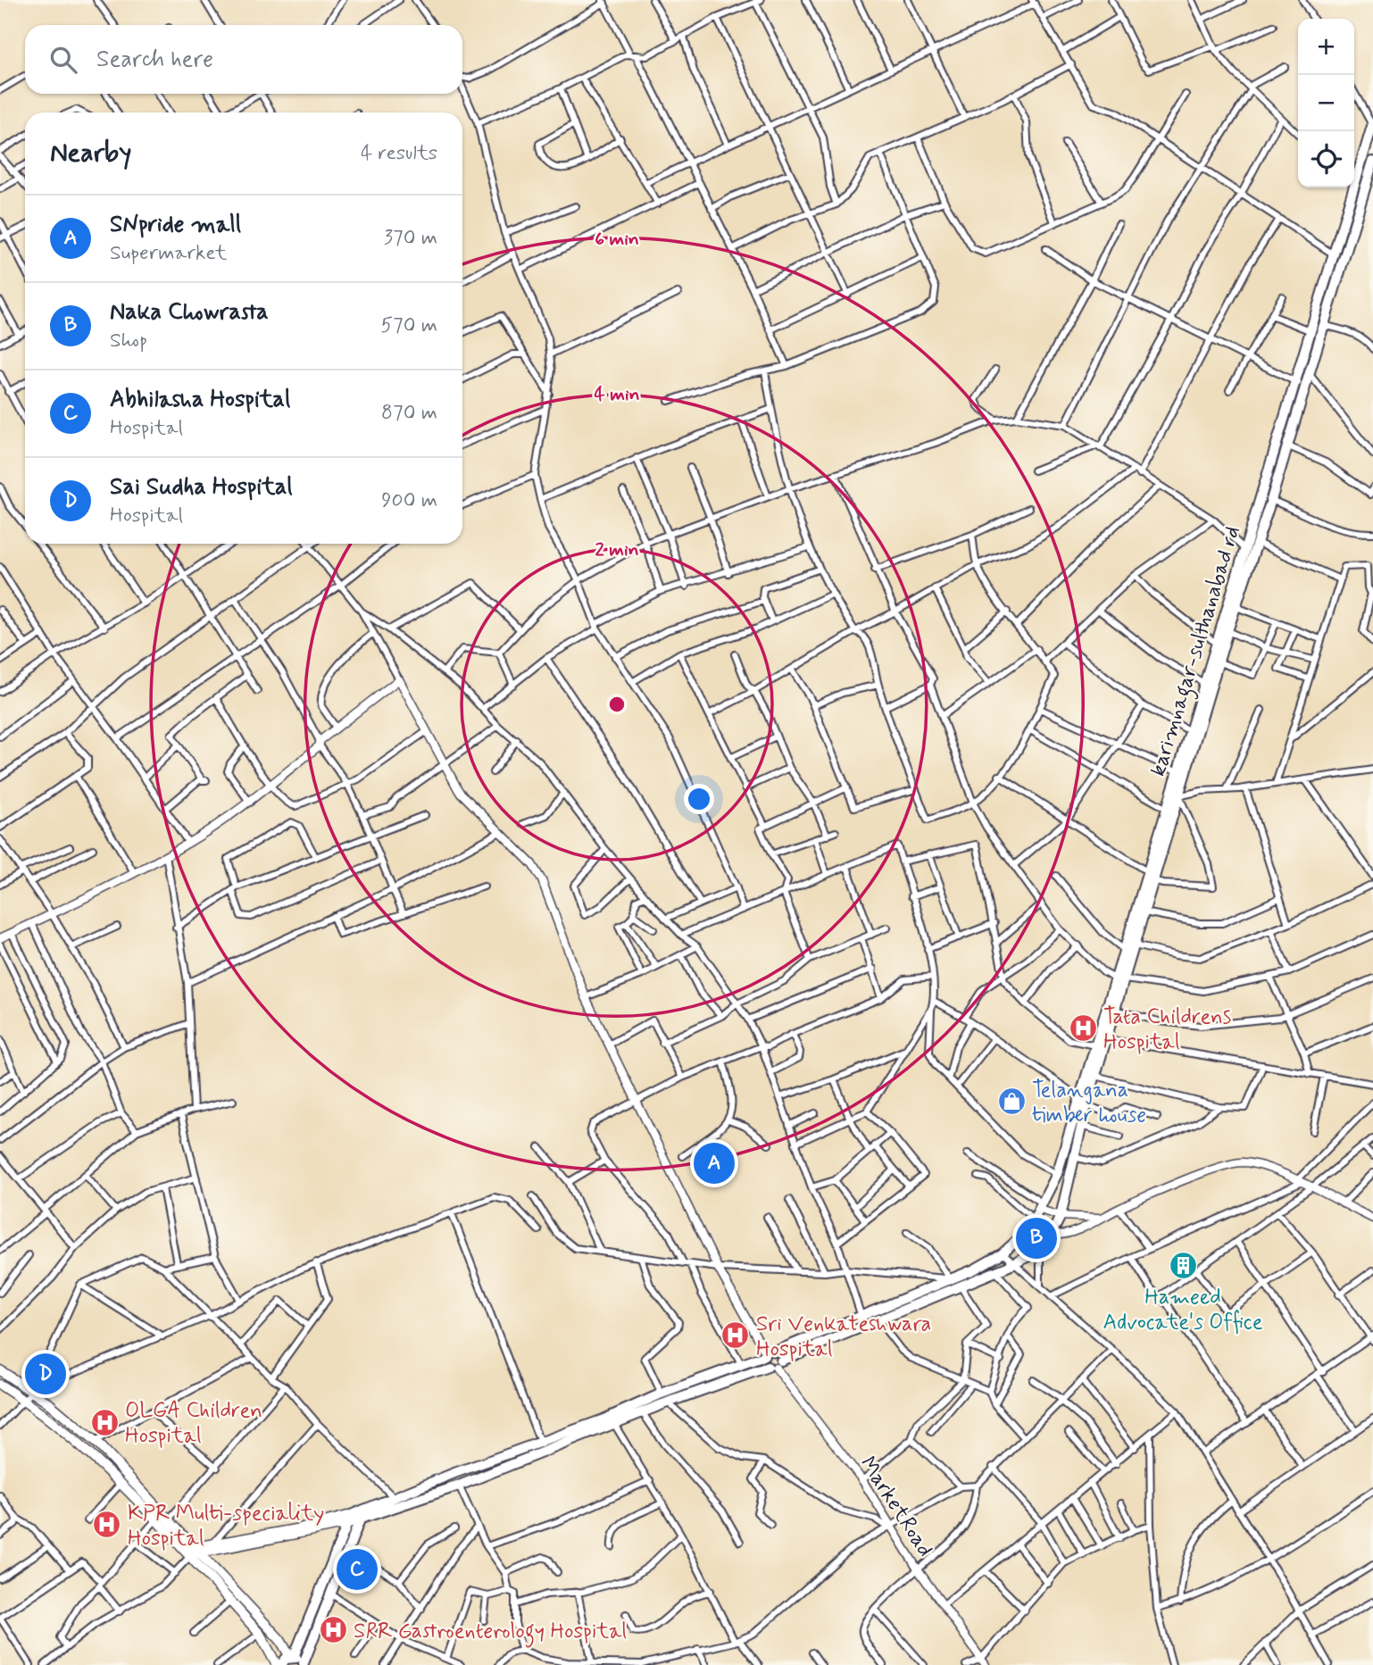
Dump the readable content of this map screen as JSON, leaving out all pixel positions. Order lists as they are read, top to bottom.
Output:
{
  "streets": {
    "highway": ["karimnagar-sulthanabad rd"],
    "street": ["MarketRoad"]
  },
  "places": {
    "hospital": [
      "Tata Childrens Hospital",
      "Sri Venkateshwara Hospital",
      "OLGA Children Hospital",
      "KPR Multi-speciality Hospital",
      "SRR Gastroenterology Hospital"
    ],
    "shop": ["Telangana timber house"],
    "building": ["Hameed Advocate's Office"]
  },
  "page": {
    "map_buttons": ["+", "−"],
    "search": "Search here",
    "heading": ["Nearby", "4 results"],
    "list": [
      {
        "mark": "A",
        "name": "SNpride mall",
        "note": "Supermarket",
        "value": "370 m"
      },
      {
        "mark": "B",
        "name": "Naka Chowrasta",
        "note": "Shop",
        "value": "570 m"
      },
      {
        "mark": "C",
        "name": "Abhilasha Hospital",
        "note": "Hospital",
        "value": "870 m"
      },
      {
        "mark": "D",
        "name": "Sai Sudha Hospital",
        "note": "Hospital",
        "value": "900 m"
      }
    ],
    "pins": [
      "A",
      "B",
      "D",
      "C"
    ]
  },
  "rings": ["6 min", "4 min", "2 min"]
}
